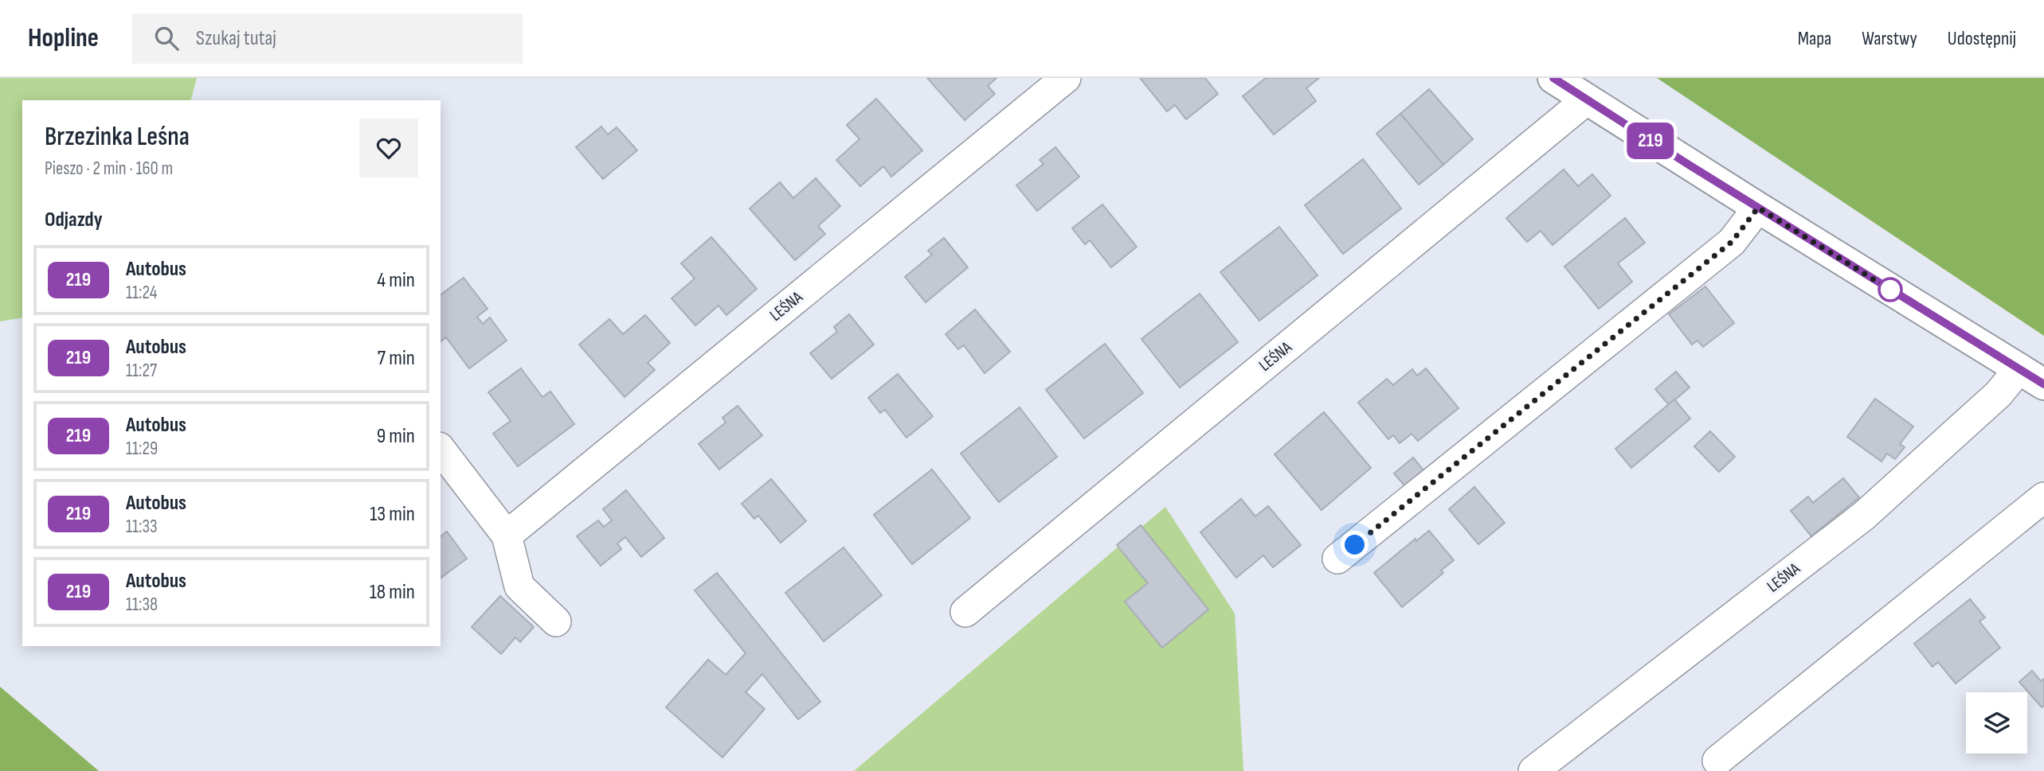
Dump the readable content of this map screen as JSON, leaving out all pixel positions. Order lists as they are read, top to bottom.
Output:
{
  "streets": {
    "street": ["LEŚNA"]
  },
  "lines": ["bus line 219"],
  "page": {
    "header": "Hopline",
    "search": "Szukaj tutaj",
    "nav": ["Mapa", "Warstwy", "Udostępnij"],
    "on_map": "219",
    "heading": [
      ["Brzezinka Leśna", "Pieszo · 2 min · 160 m"],
      "Odjazdy"
    ],
    "list": [
      {
        "mark": "219",
        "name": "Autobus",
        "note": "11:24",
        "value": "4 min"
      },
      {
        "mark": "219",
        "name": "Autobus",
        "note": "11:27",
        "value": "7 min"
      },
      {
        "mark": "219",
        "name": "Autobus",
        "note": "11:29",
        "value": "9 min"
      },
      {
        "mark": "219",
        "name": "Autobus",
        "note": "11:33",
        "value": "13 min"
      },
      {
        "mark": "219",
        "name": "Autobus",
        "note": "11:38",
        "value": "18 min"
      }
    ]
  }
}
